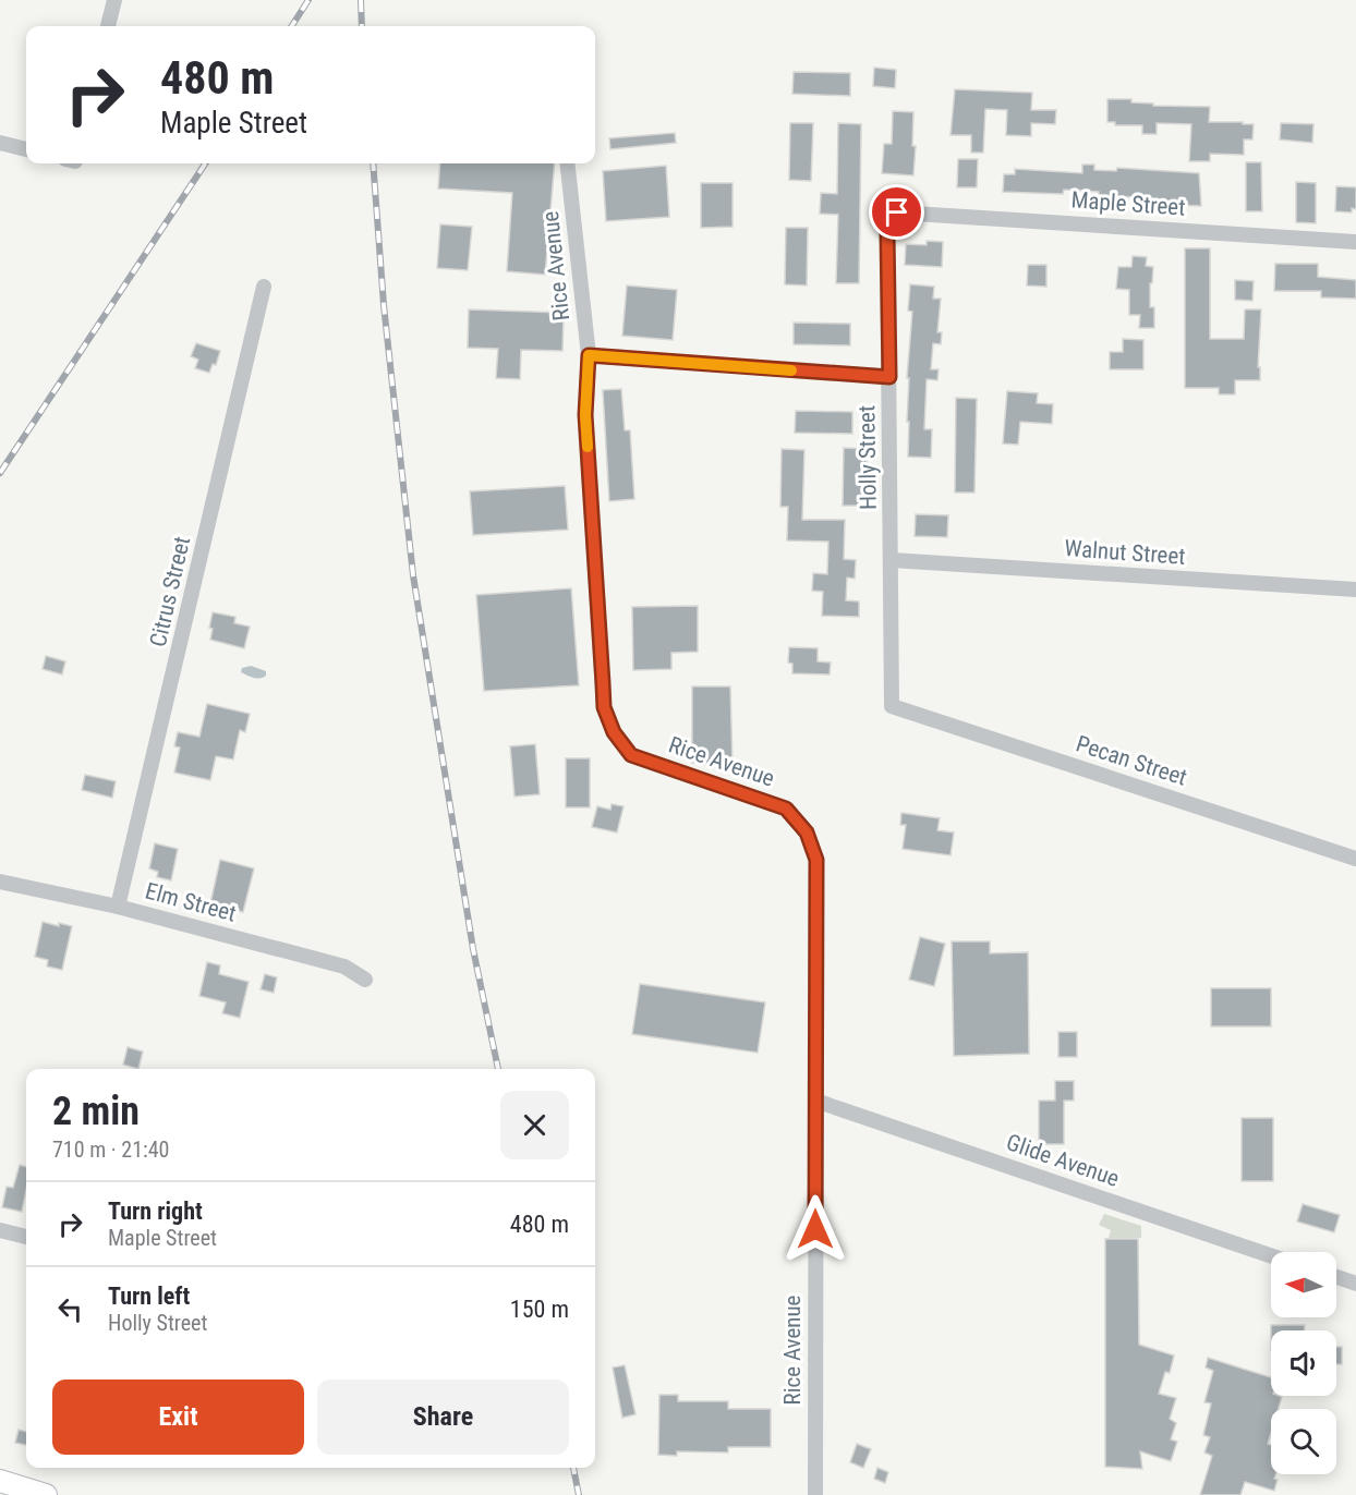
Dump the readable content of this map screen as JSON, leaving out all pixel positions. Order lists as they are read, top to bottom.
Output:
{
  "streets": {
    "street": [
      "Maple Street",
      "Rice Avenue",
      "Holly Street",
      "Walnut Street",
      "Citrus Street",
      "Pecan Street",
      "Elm Street",
      "Glide Avenue"
    ]
  },
  "crossings": [
    ["Maple Street", "Holly Street"],
    ["Rice Avenue", "Glide Avenue"],
    ["Holly Street", "Walnut Street"],
    ["Holly Street", "Pecan Street"],
    ["Citrus Street", "Elm Street"]
  ],
  "north": "left",
  "page": {
    "turn": ["480 m", "Maple Street"],
    "heading": ["2 min", "710 m · 21:40"],
    "list": [
      {
        "name": "Turn right",
        "note": "Maple Street",
        "value": "480 m"
      },
      {
        "name": "Turn left",
        "note": "Holly Street",
        "value": "150 m"
      }
    ],
    "buttons": ["Exit", "Share"]
  }
}
